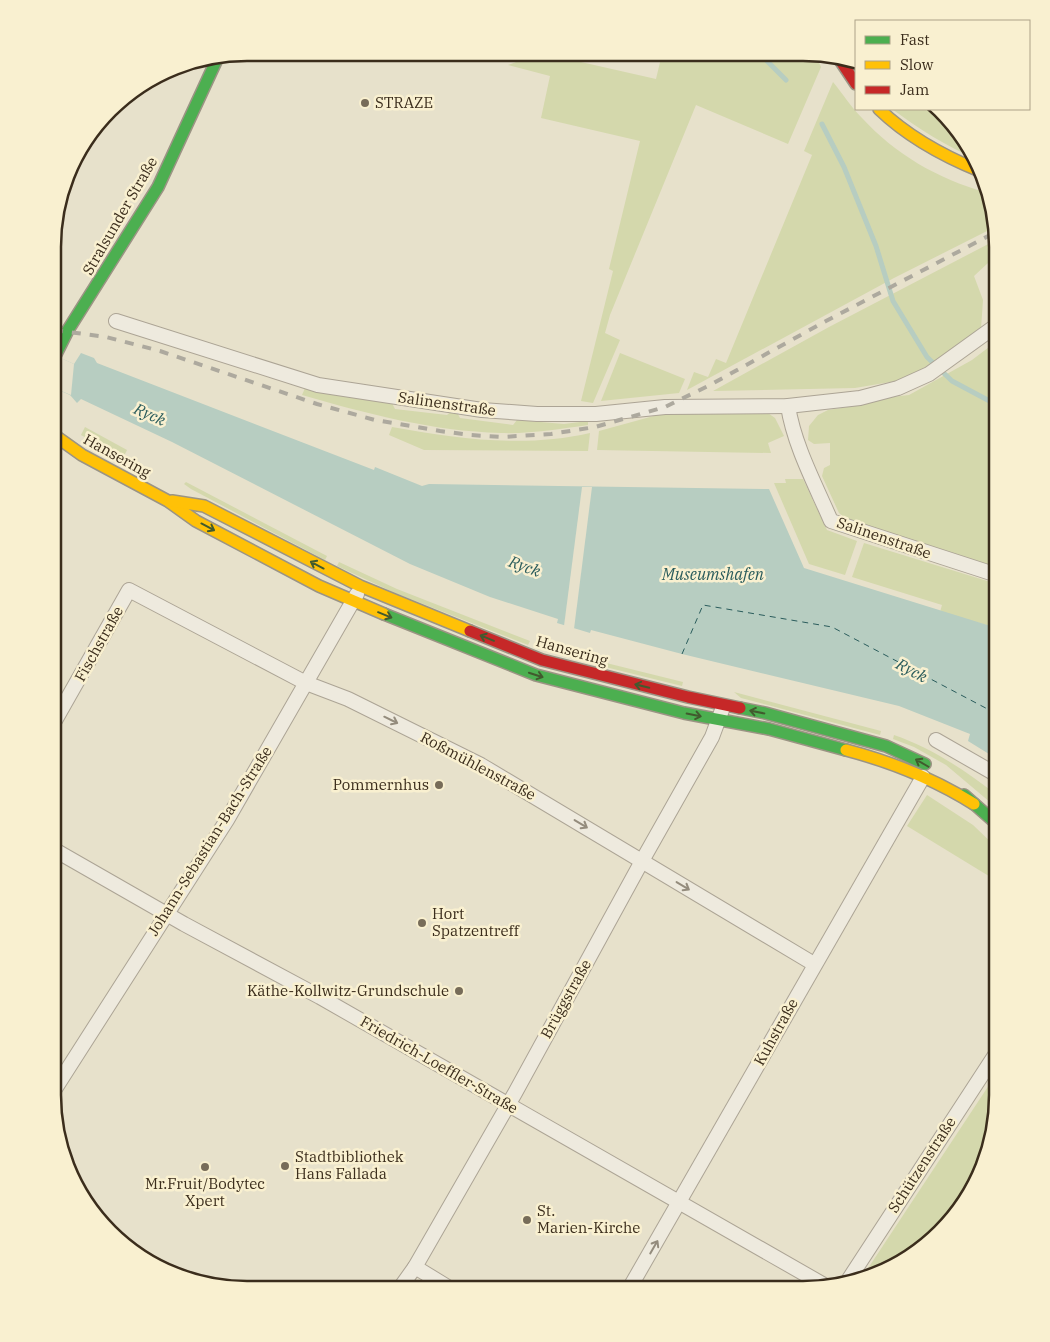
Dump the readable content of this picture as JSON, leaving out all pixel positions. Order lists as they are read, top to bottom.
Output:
{
  "streets": {
    "main road": ["Stralsunder Straße", "Hansering"],
    "street": [
      "Salinenstraße",
      "Fischstraße",
      "Roßmühlenstraße",
      "Johann-Sebastian-Bach-Straße",
      "Brüggstraße",
      "Kuhstraße",
      "Friedrich-Loeffler-Straße",
      "Schützenstraße"
    ]
  },
  "crossings": [
    ["Hansering", "Johann-Sebastian-Bach-Straße"],
    ["Hansering", "Brüggstraße"],
    ["Hansering", "Kuhstraße"],
    ["Fischstraße", "Roßmühlenstraße"],
    ["Roßmühlenstraße", "Johann-Sebastian-Bach-Straße"],
    ["Roßmühlenstraße", "Brüggstraße"],
    ["Roßmühlenstraße", "Kuhstraße"],
    ["Johann-Sebastian-Bach-Straße", "Friedrich-Loeffler-Straße"],
    ["Brüggstraße", "Friedrich-Loeffler-Straße"],
    ["Kuhstraße", "Friedrich-Loeffler-Straße"]
  ],
  "one_way": ["Roßmühlenstraße"],
  "water": ["Ryck", "Museumshafen"],
  "places": [
    "STRAZE",
    "Pommernhus",
    "Hort Spatzentreff",
    "Käthe-Kollwitz-Grundschule",
    "Stadtbibliothek Hans Fallada",
    "Mr.Fruit/Bodytec Xpert",
    "St. Marien-Kirche"
  ],
  "legend": ["Fast", "Slow", "Jam"]
}
